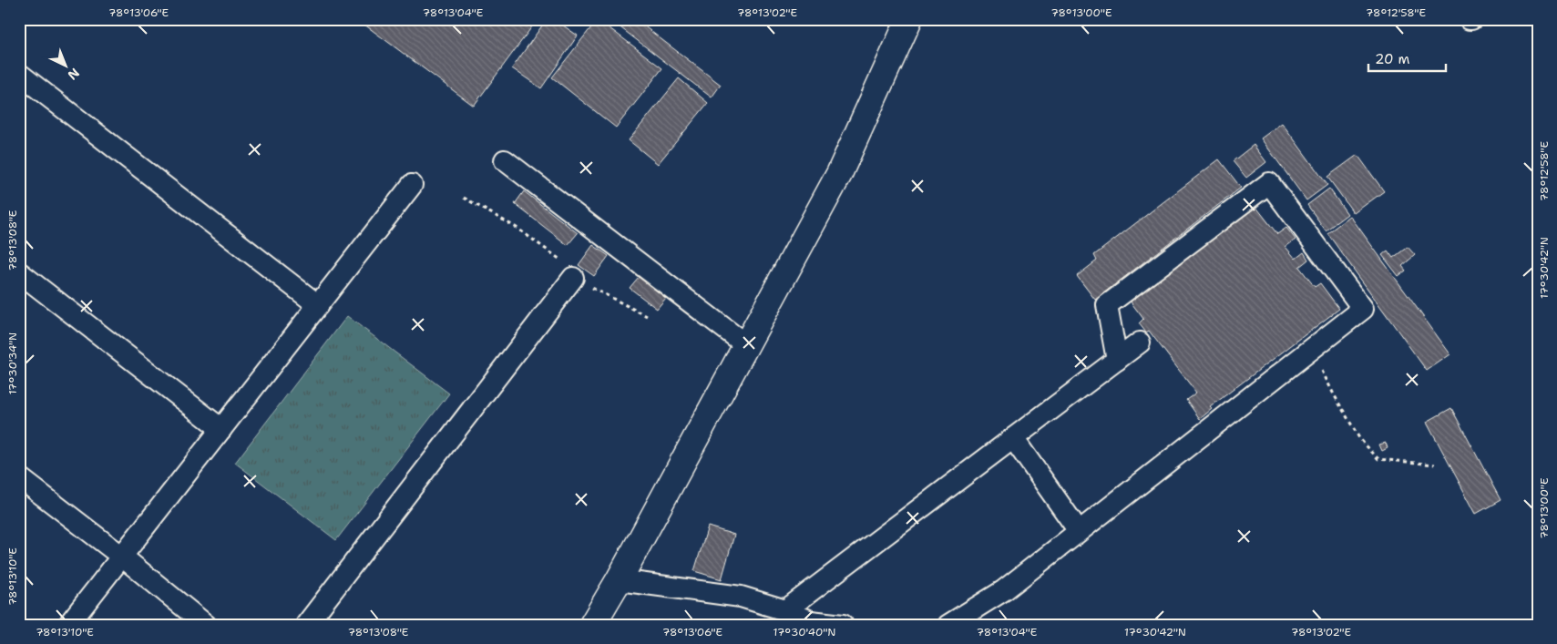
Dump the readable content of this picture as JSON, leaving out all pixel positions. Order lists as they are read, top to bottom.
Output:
{
  "scale_bar": "20 m",
  "north": "bottom right",
  "coordinates": [
    "78°13'06\"E",
    "78°13'04\"E",
    "78°13'02\"E",
    "78°13'00\"E",
    "78°12'58\"E",
    "78°13'08\"E",
    "17°30'42\"N",
    "17°30'34\"N",
    "78°13'10\"E",
    "17°30'40\"N"
  ]
}
